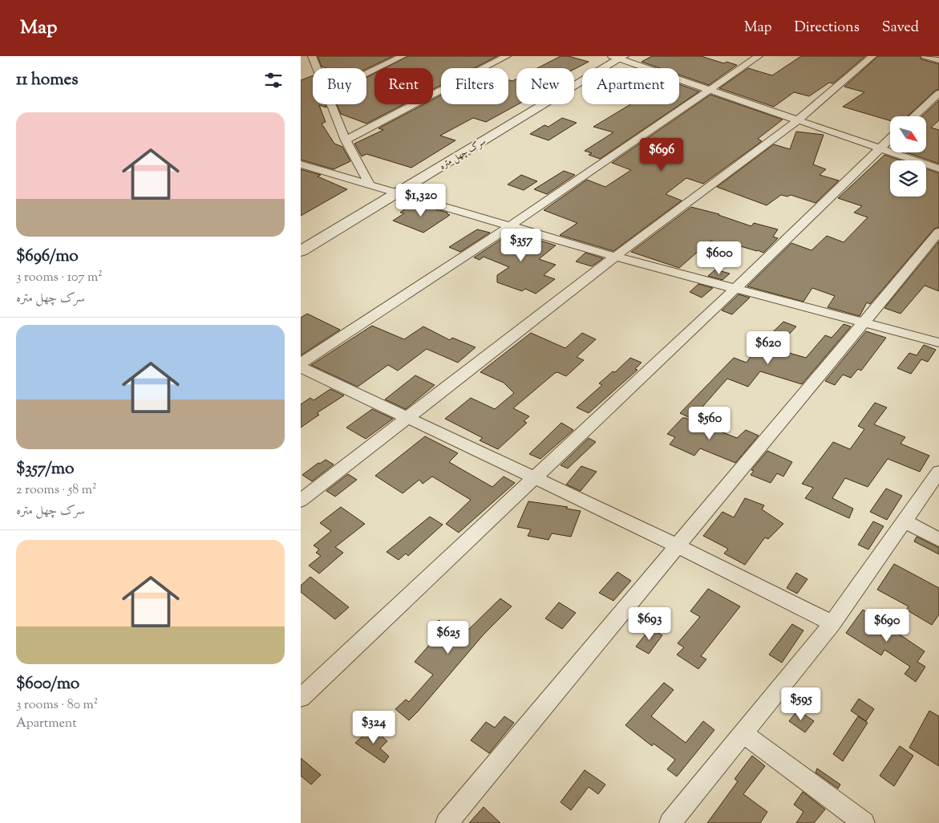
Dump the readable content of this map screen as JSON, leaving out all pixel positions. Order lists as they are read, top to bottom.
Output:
{
  "streets": {
    "street": ["سرک چهل متره"]
  },
  "north": "bottom right",
  "page": {
    "header": "Map",
    "nav": ["Map", "Directions", "Saved"],
    "heading": "11 homes",
    "chip": [
      "Buy",
      "Rent",
      "Filters",
      "New",
      "Apartment"
    ],
    "list": [
      {
        "name": "$696/mo",
        "note": "3 rooms · 107 m² · سرک چهل متره"
      },
      {
        "name": "$357/mo",
        "note": "2 rooms · 58 m² · سرک چهل متره"
      },
      {
        "name": "$600/mo",
        "note": "3 rooms · 80 m² · Apartment"
      }
    ],
    "price": [
      "$696",
      "$1,320",
      "$357",
      "$600",
      "$620",
      "$560",
      "$693",
      "$690",
      "$625",
      "$595",
      "$324"
    ]
  }
}
